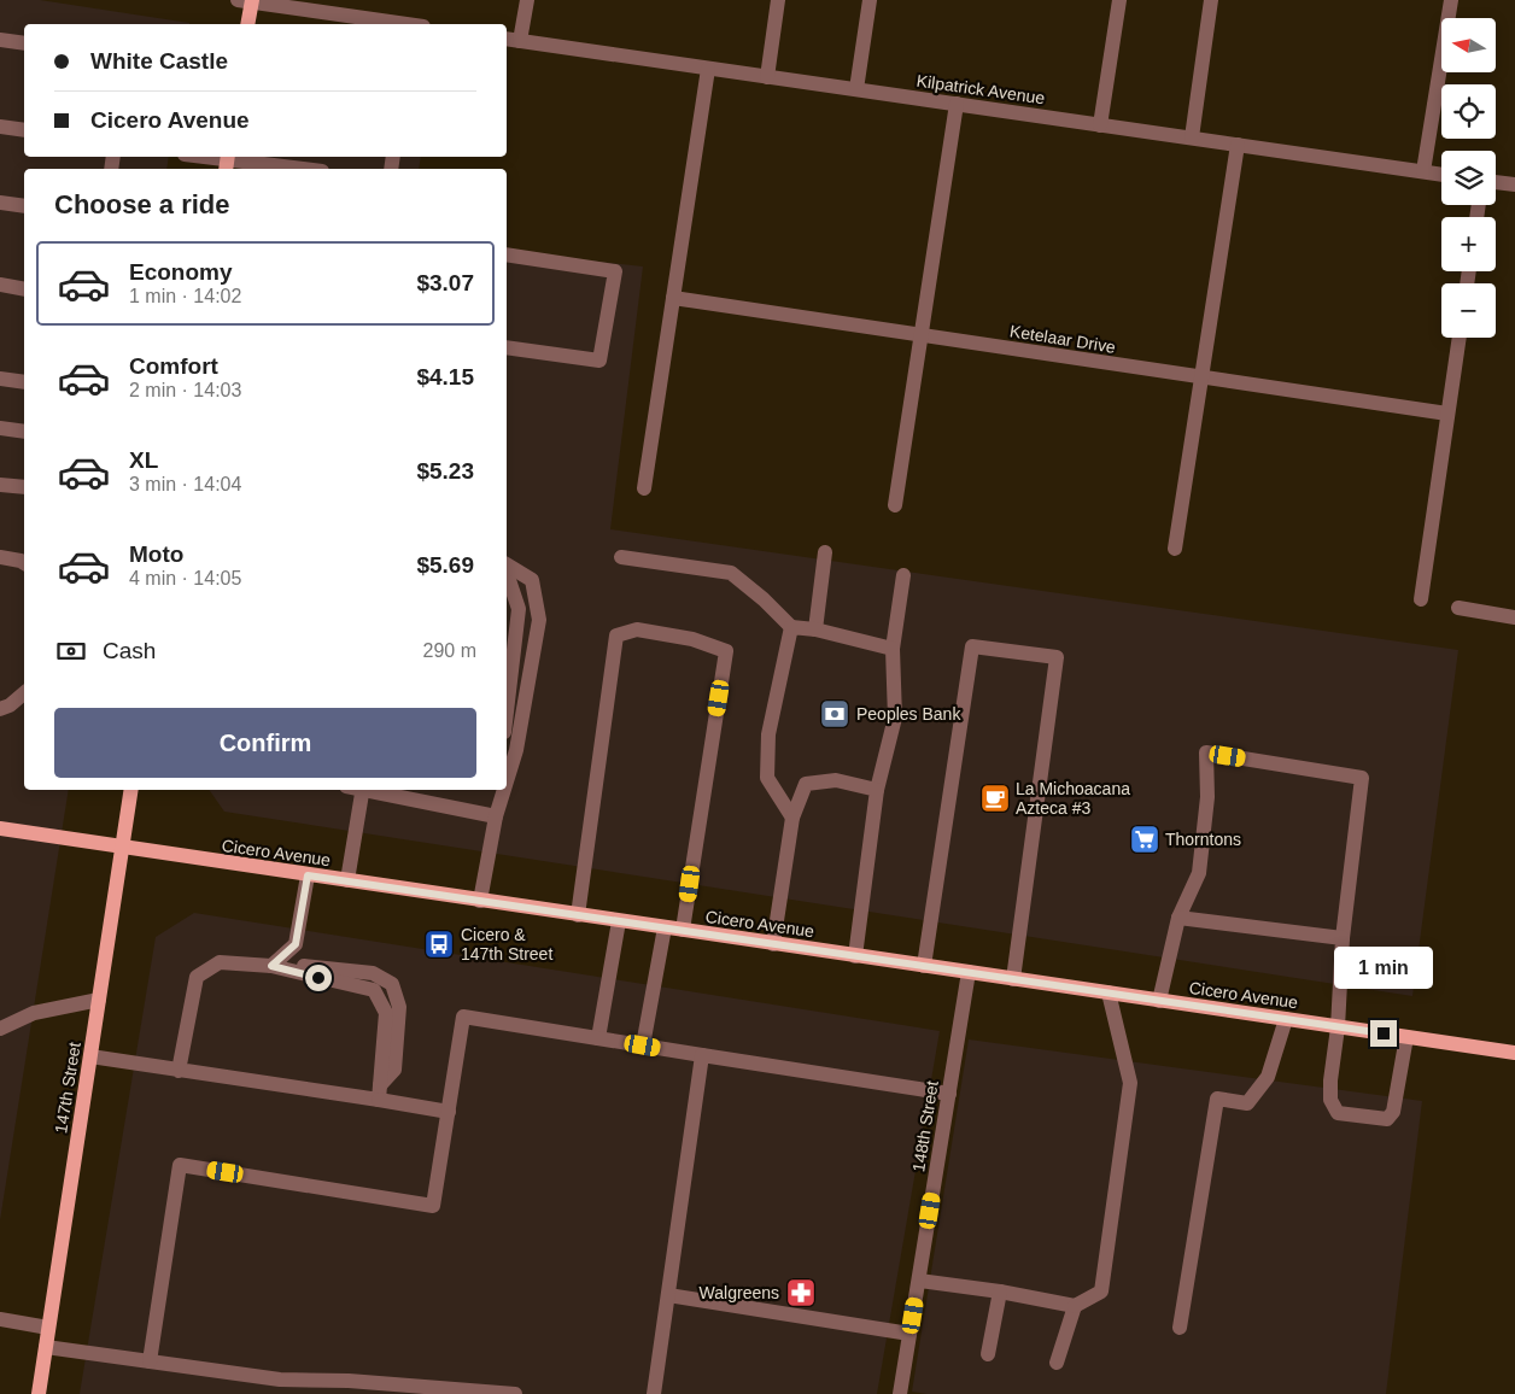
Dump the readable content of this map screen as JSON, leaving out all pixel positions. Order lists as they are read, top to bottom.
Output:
{
  "streets": {
    "main road": ["Cicero Avenue", "147th Street"],
    "street": ["Kilpatrick Avenue", "Ketelaar Drive", "148th Street"]
  },
  "crossings": [
    ["Cicero Avenue", "147th Street"],
    ["Cicero Avenue", "148th Street"]
  ],
  "places": {
    "bank": ["Peoples Bank"],
    "cafe": ["La Michoacana Azteca #3"],
    "supermarket": ["Thorntons"],
    "bus stop": ["Cicero & 147th Street"],
    "pharmacy": ["Walgreens"]
  },
  "north": "left",
  "page": {
    "map_buttons": ["+", "−"],
    "banner": ["White Castle", "Cicero Avenue"],
    "heading": "Choose a ride",
    "list": [
      {
        "name": "Economy",
        "note": "1 min · 14:02",
        "value": "$3.07"
      },
      {
        "name": "Comfort",
        "note": "2 min · 14:03",
        "value": "$4.15"
      },
      {
        "name": "XL",
        "note": "3 min · 14:04",
        "value": "$5.23"
      },
      {
        "name": "Moto",
        "note": "4 min · 14:05",
        "value": "$5.69"
      }
    ],
    "pay": ["Cash", "290 m"],
    "buttons": "Confirm",
    "bubble": "1 min"
  }
}
